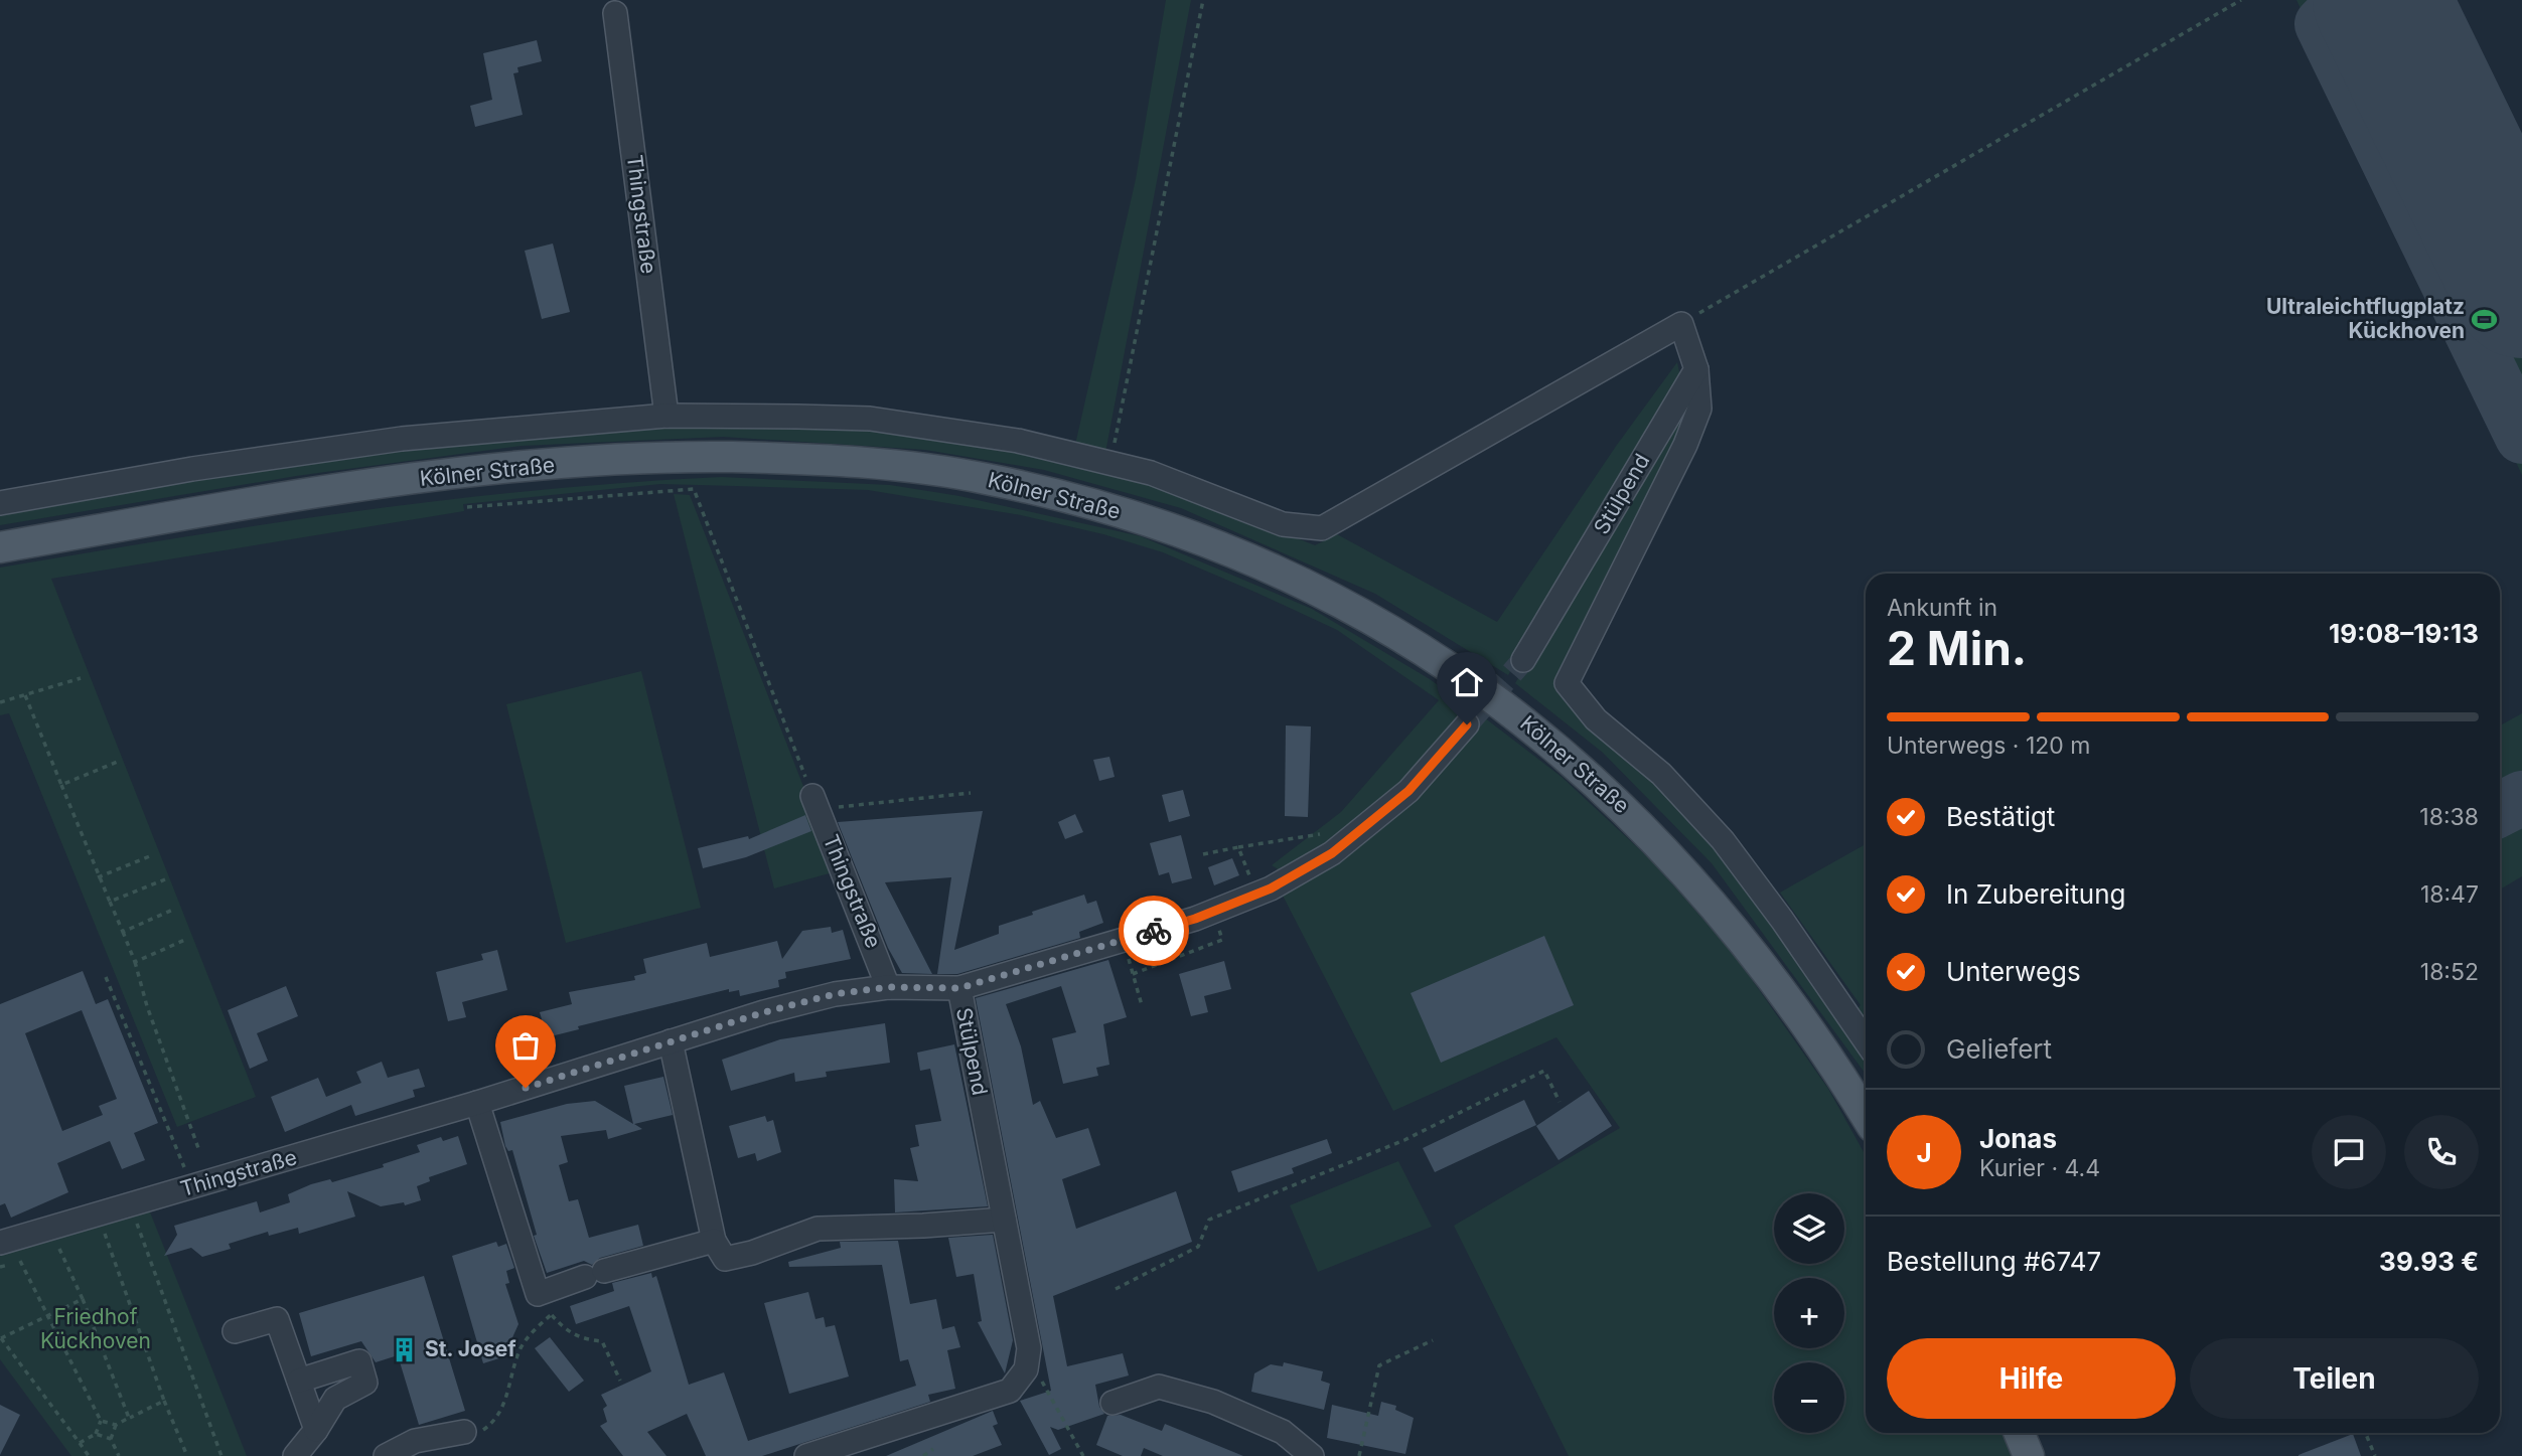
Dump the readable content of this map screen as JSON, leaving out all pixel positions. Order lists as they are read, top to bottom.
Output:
{
  "streets": {
    "main road": ["Kölner Straße"],
    "street": ["Thingstraße", "Stülpend"]
  },
  "crossings": [
    ["Thingstraße", "Stülpend"]
  ],
  "parks": ["Friedhof Kückhoven"],
  "places": {
    "sports": ["Ultraleichtflugplatz Kückhoven"],
    "building": ["St. Josef"]
  },
  "page": {
    "heading": ["2 Min.", "Ankunft in", "19:08–19:13"],
    "panel": [
      "Jonas",
      "Kurier · 4.4",
      "Bestellung #6747",
      "39.93 €"
    ],
    "bar": "Unterwegs · 120 m",
    "list": [
      ["Bestätigt", "18:38"],
      ["In Zubereitung", "18:47"],
      ["Unterwegs", "18:52"],
      "Geliefert"
    ],
    "round": "J",
    "map_buttons": ["+", "−"],
    "buttons": ["Hilfe", "Teilen"]
  }
}
